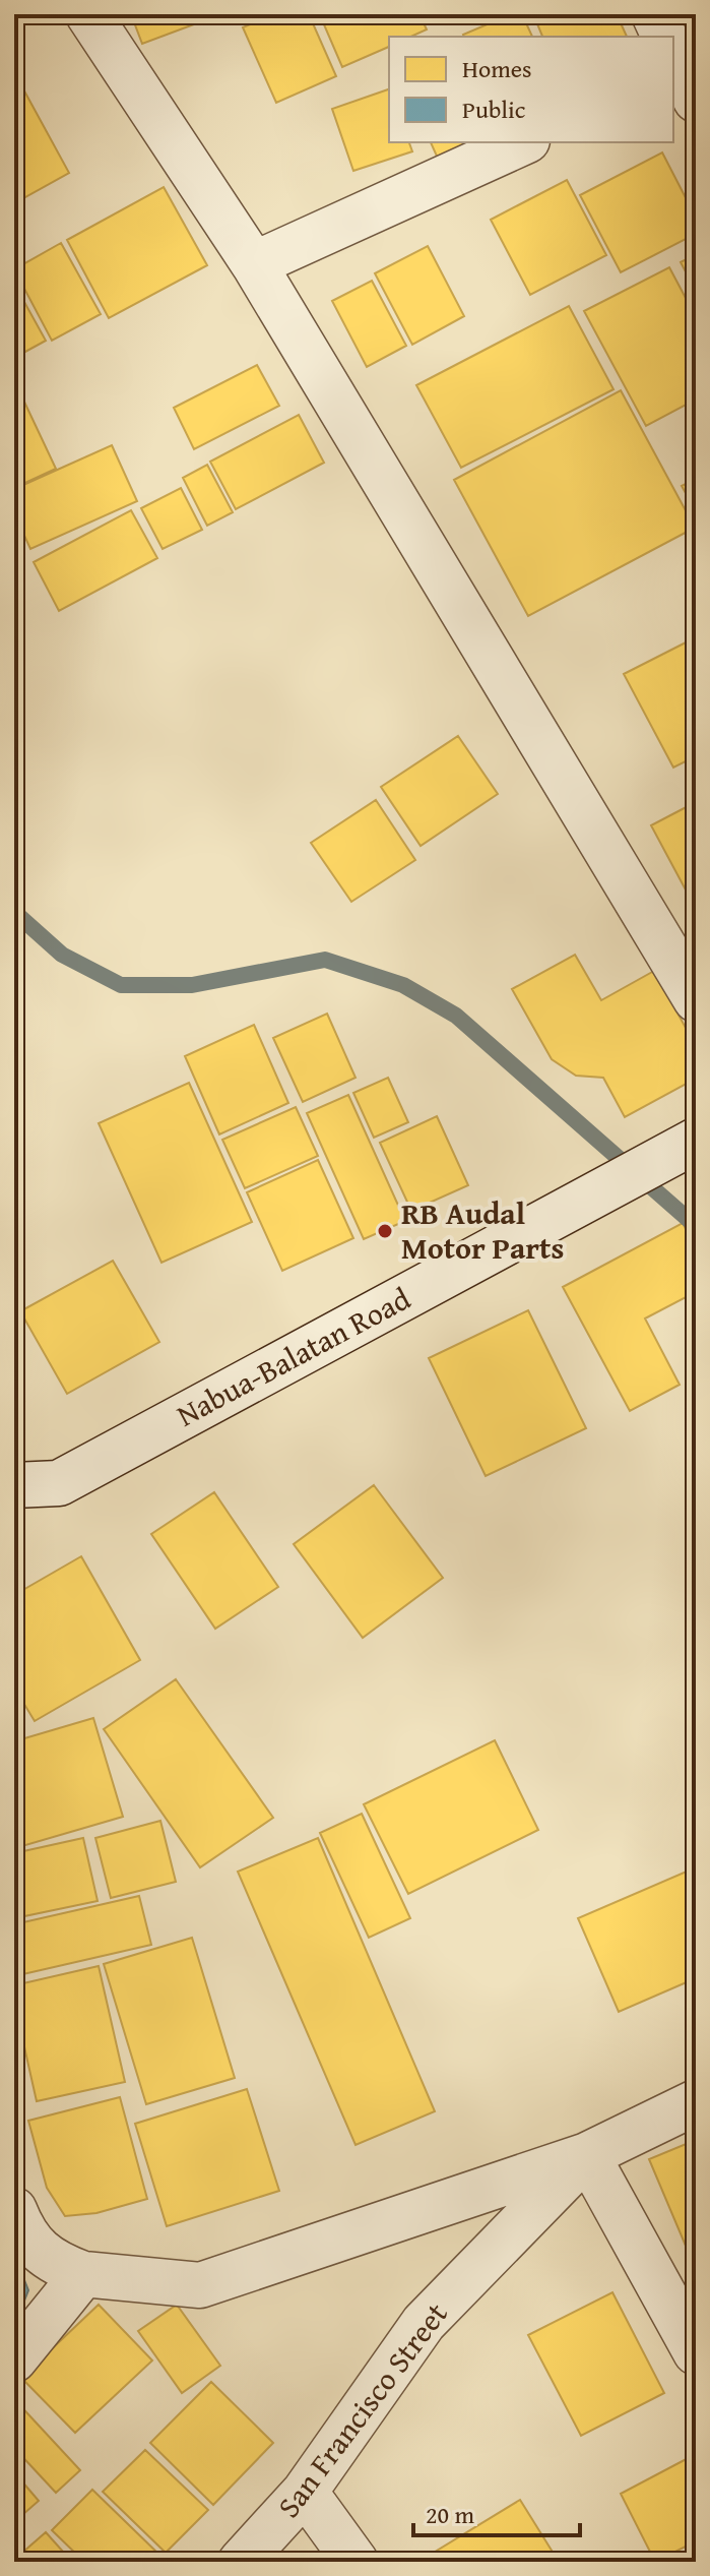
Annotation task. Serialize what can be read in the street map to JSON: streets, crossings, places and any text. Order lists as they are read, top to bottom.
{
  "streets": {
    "street": ["Nabua-Balatan Road", "San Francisco Street"]
  },
  "places": ["RB Audal Motor Parts"],
  "legend": ["Homes", "Public"],
  "scale_bar": "20 m"
}
